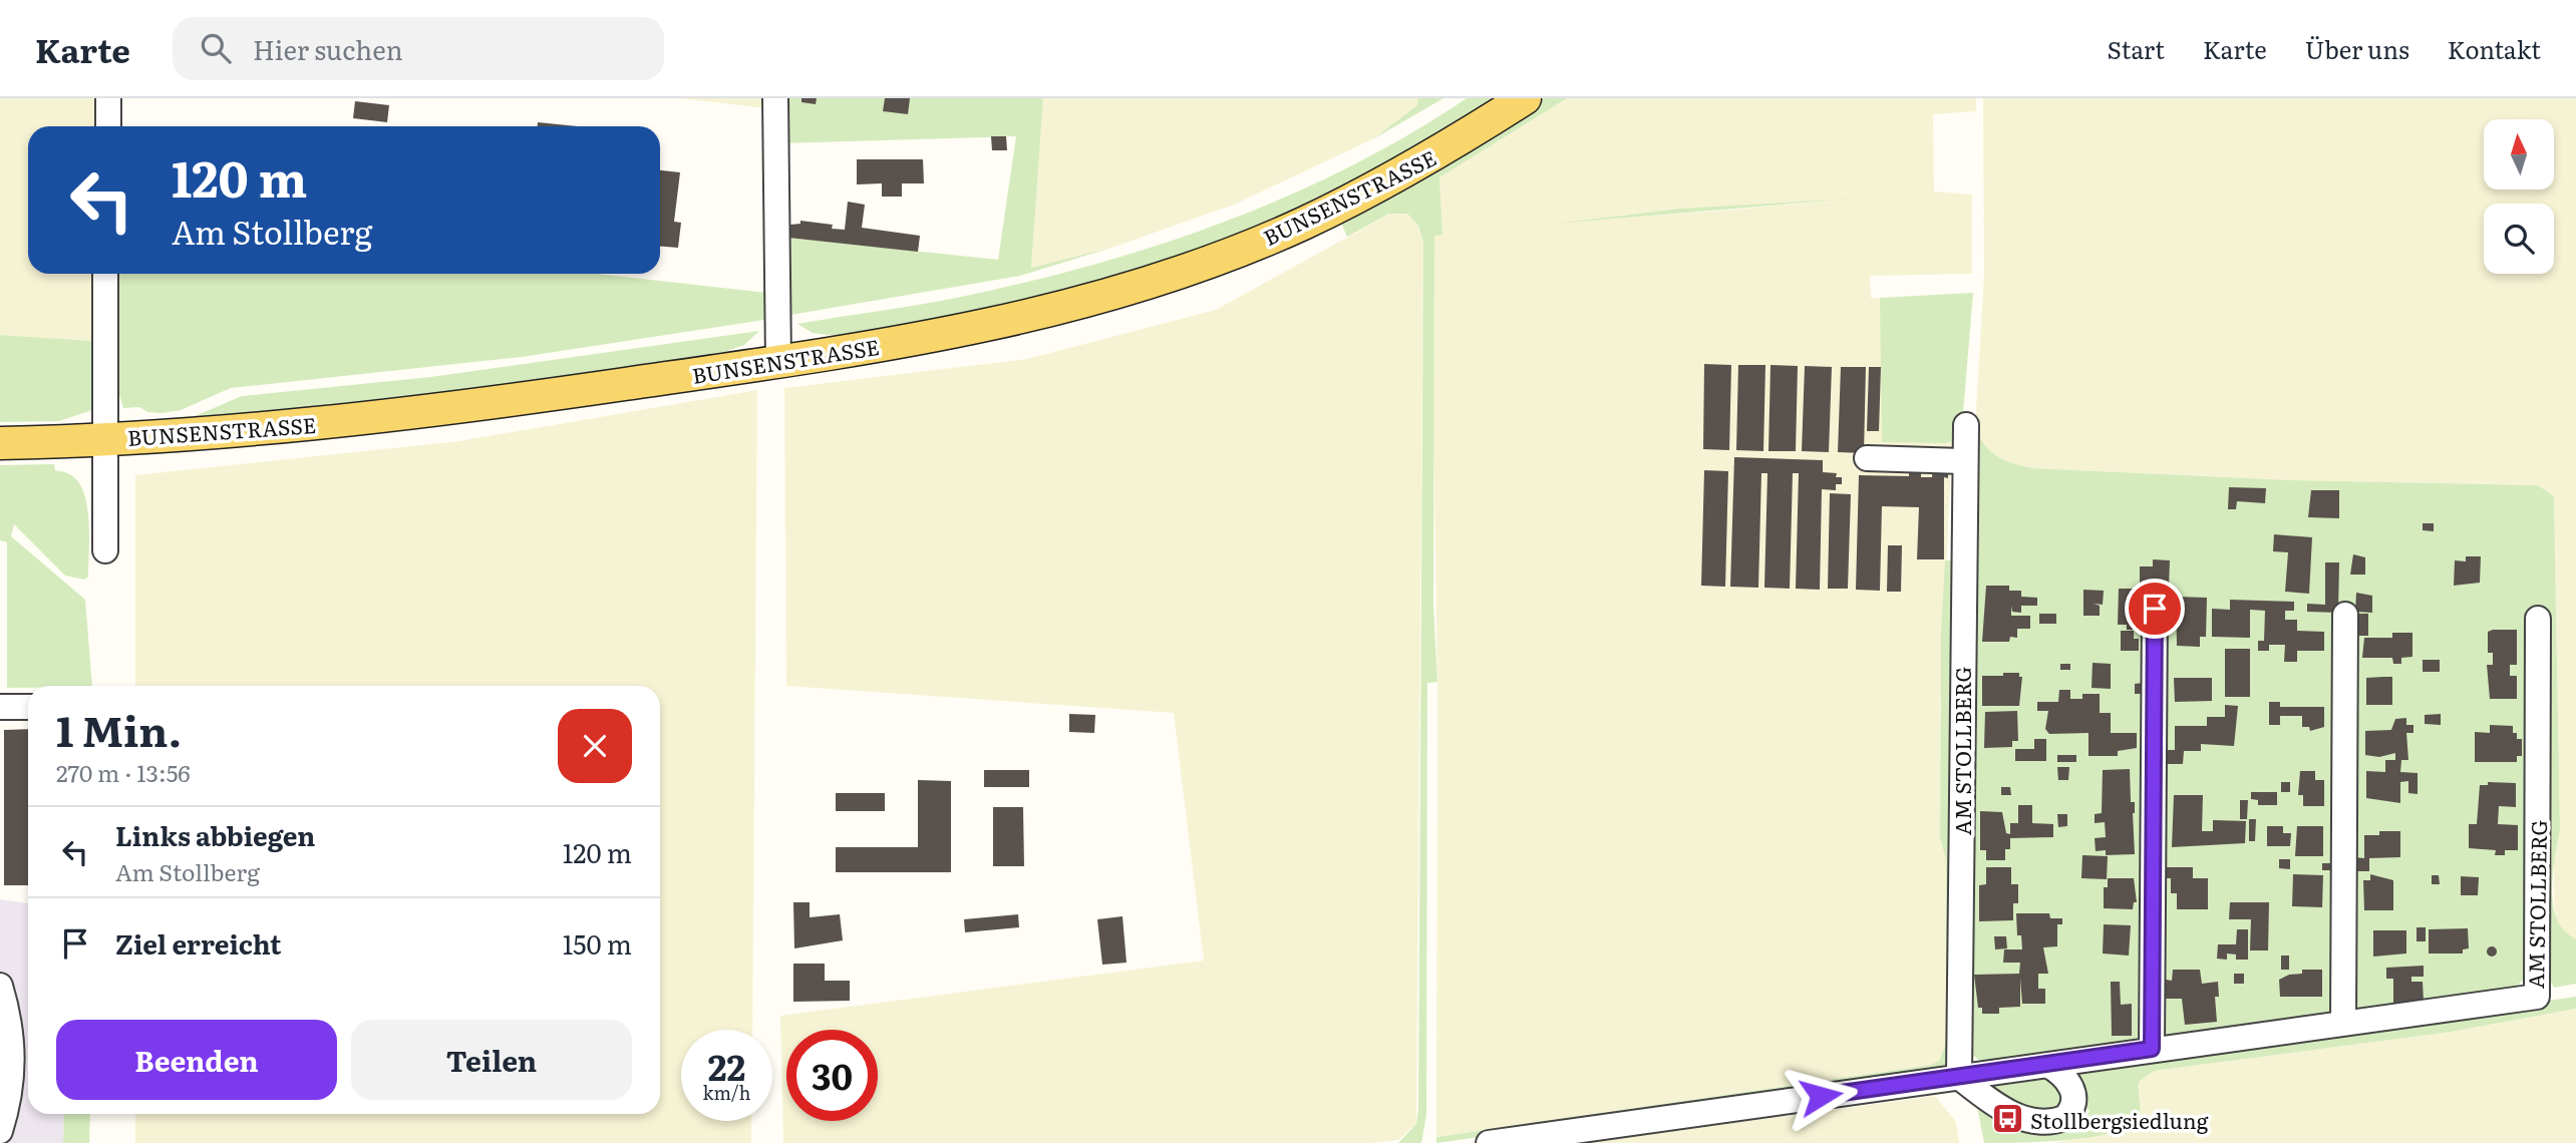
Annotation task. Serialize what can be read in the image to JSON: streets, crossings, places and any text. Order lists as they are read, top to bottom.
{
  "streets": {
    "main road": ["BUNSENSTRASSE"],
    "street": ["AM STOLLBERG"]
  },
  "places": {
    "bus stop": ["Stollbergsiedlung"]
  },
  "north": "top",
  "page": {
    "header": "Karte",
    "search": "Hier suchen",
    "nav": [
      "Start",
      "Karte",
      "Über uns",
      "Kontakt"
    ],
    "turn": ["120 m", "Am Stollberg"],
    "heading": ["1 Min.", "270 m · 13:56"],
    "list": [
      {
        "name": "Links abbiegen",
        "note": "Am Stollberg",
        "value": "120 m"
      },
      {
        "name": "Ziel erreicht",
        "value": "150 m"
      }
    ],
    "buttons": ["Beenden", "Teilen"],
    "speed": "22 km/h",
    "limit": "30"
  }
}
